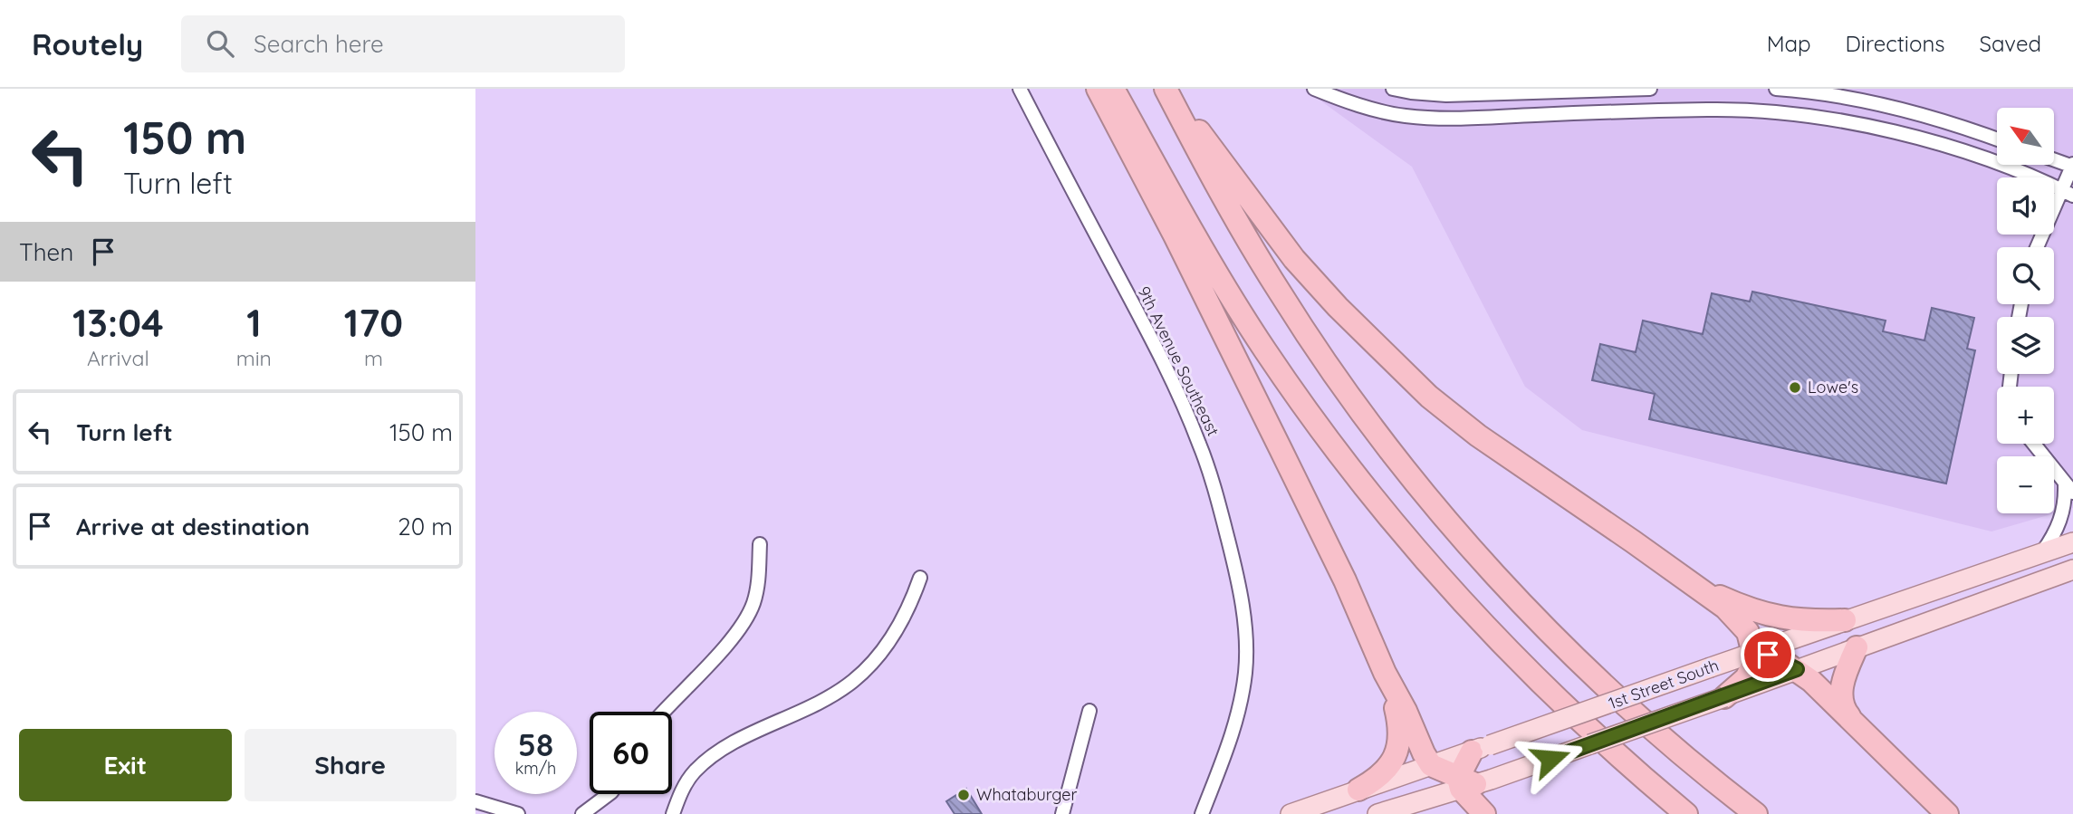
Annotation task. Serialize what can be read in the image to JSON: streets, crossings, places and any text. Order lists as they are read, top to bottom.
{
  "streets": {
    "main road": ["1st Street South"],
    "street": ["9th Avenue Southeast"]
  },
  "places": ["Lowe's", "Whataburger"],
  "north": "top left",
  "page": {
    "header": "Routely",
    "search": "Search here",
    "nav": ["Map", "Directions", "Saved"],
    "turn": ["150 m", "Turn left"],
    "map_buttons": ["+", "−"],
    "then": "Then",
    "eta": [
      "13:04",
      "Arrival",
      "1",
      "min",
      "170",
      "m"
    ],
    "list": [
      {
        "name": "Turn left",
        "value": "150 m"
      },
      {
        "name": "Arrive at destination",
        "value": "20 m"
      }
    ],
    "speed": "58 km/h",
    "limit": "60",
    "buttons": ["Exit", "Share"]
  }
}
